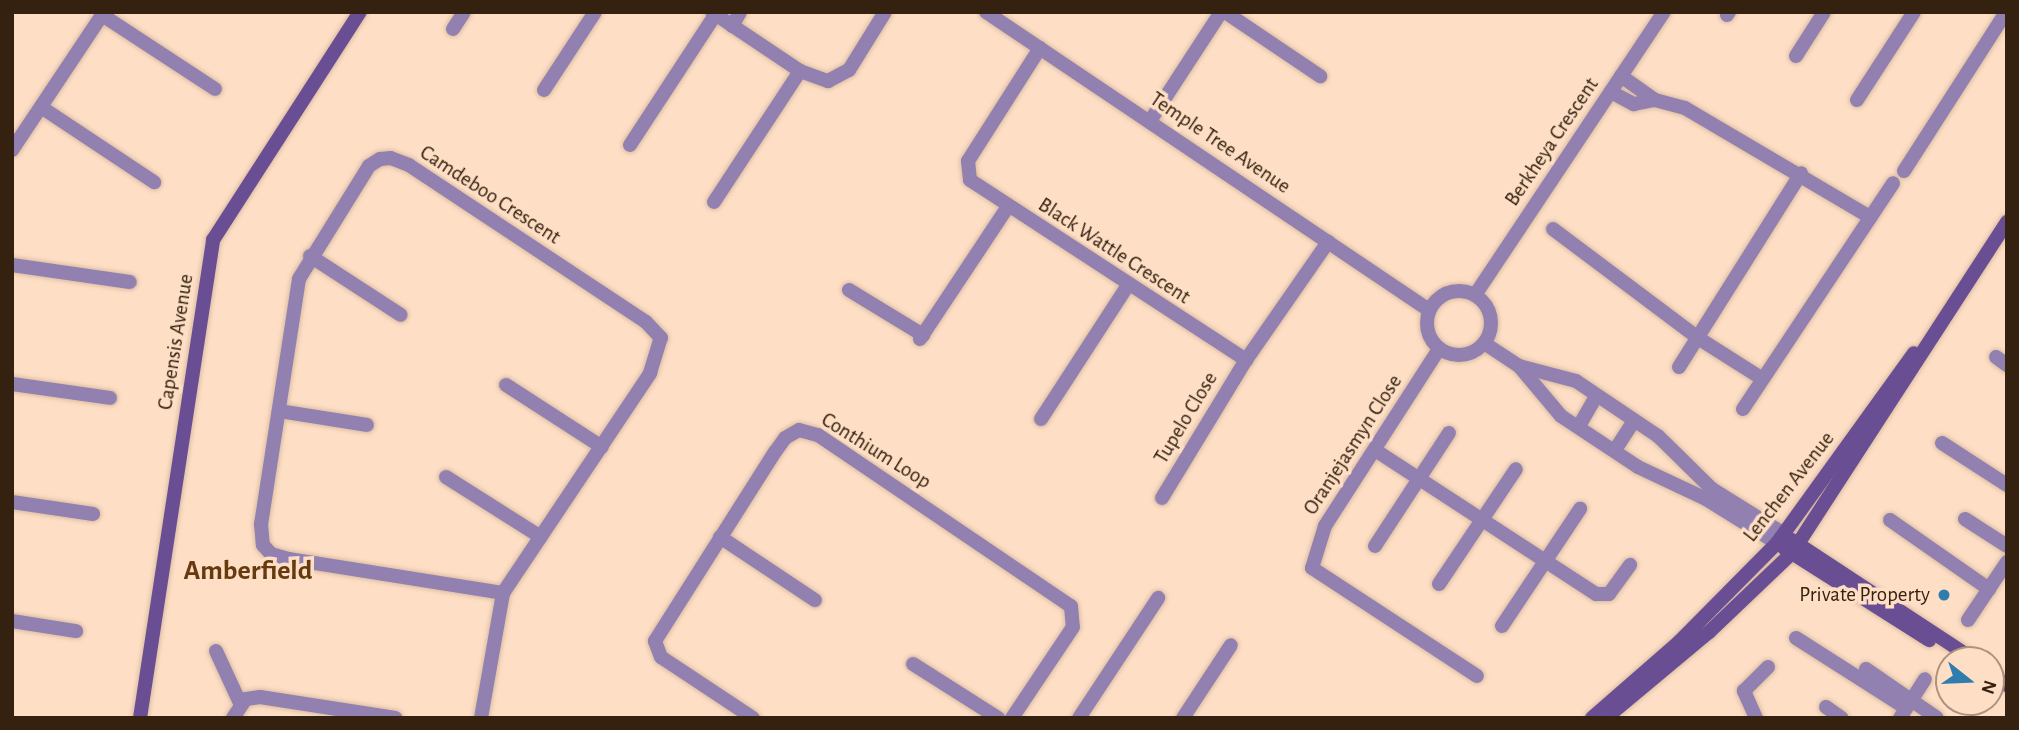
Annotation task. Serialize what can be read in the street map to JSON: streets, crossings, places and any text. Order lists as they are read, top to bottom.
{
  "streets": {
    "street": [
      "Berkheya Crescent",
      "Temple Tree Avenue",
      "Camdeboo Crescent",
      "Black Wattle Crescent",
      "Capensis Avenue",
      "Tupelo Close",
      "Oranjejasmyn Close",
      "Conthium Loop",
      "Lenchen Avenue"
    ]
  },
  "crossings": [
    ["Berkheya Crescent", "Temple Tree Avenue"],
    ["Berkheya Crescent", "Oranjejasmyn Close"],
    ["Temple Tree Avenue", "Black Wattle Crescent"],
    ["Temple Tree Avenue", "Oranjejasmyn Close"],
    ["Black Wattle Crescent", "Tupelo Close"]
  ],
  "districts": ["Amberfield"],
  "places": ["Private Property"],
  "north": "right"
}
